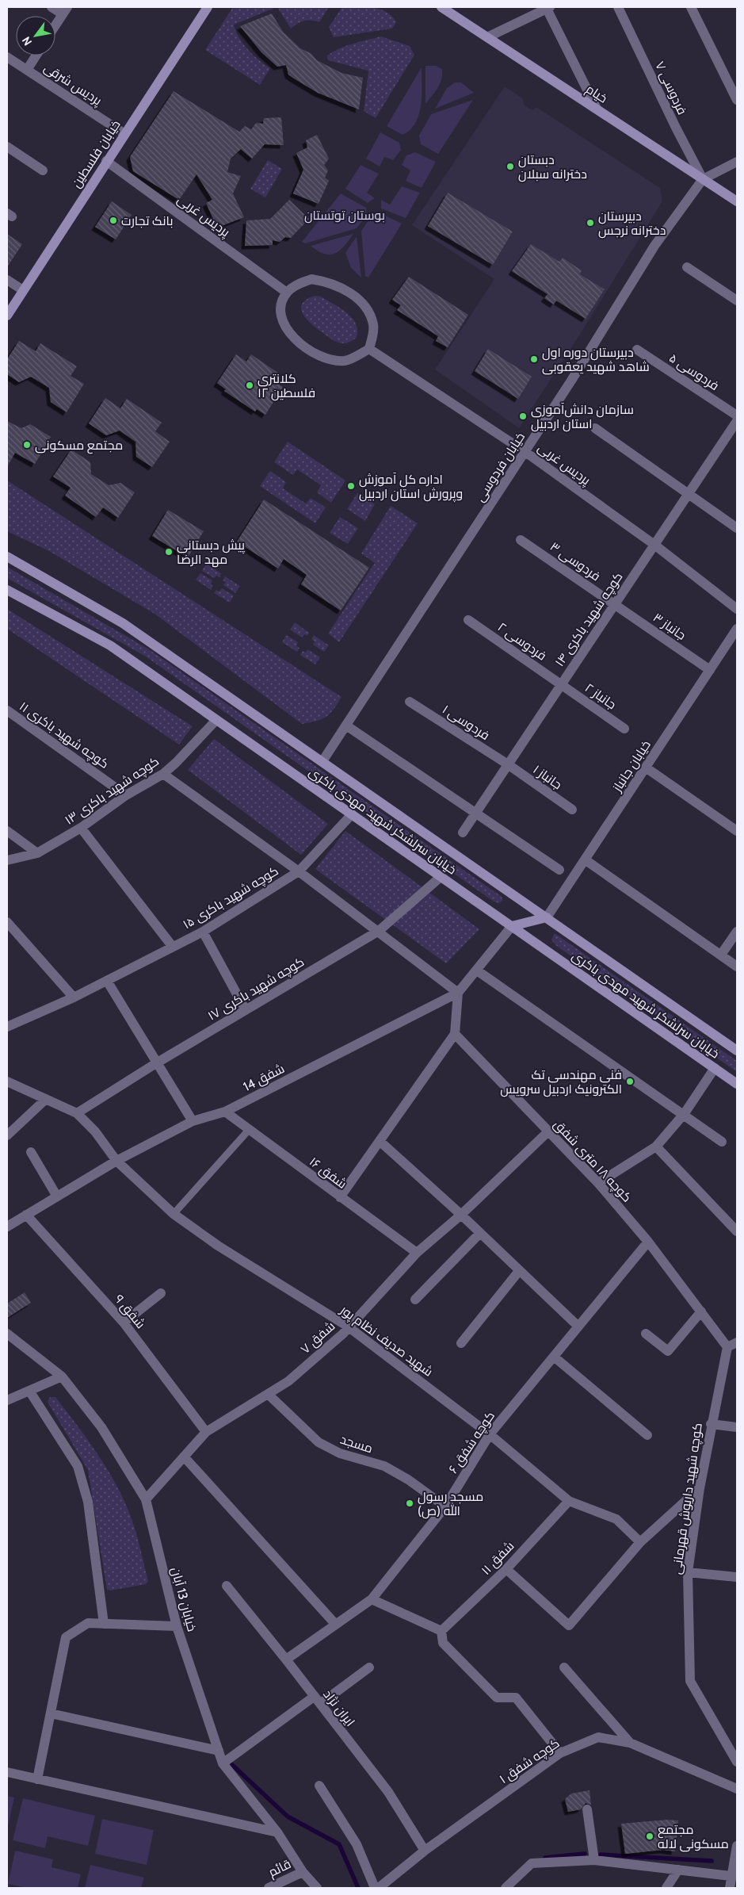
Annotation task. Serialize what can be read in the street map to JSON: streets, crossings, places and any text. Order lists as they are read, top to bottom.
{
  "streets": {
    "main road": ["خیام", "خیابان فلسطین", "خیابان سرلشکر شهید مهدی باکری"],
    "street": [
      "پردیس شرقی",
      "فردوسی ۷",
      "پردیس غربی",
      "فردوسی ۵",
      "خیابان فردوسی",
      "فردوسی ۳",
      "کوچه شهید باکری ۱۴",
      "جانباز ۳",
      "فردوسی ۲",
      "جانباز ۲",
      "فردوسی ۱",
      "کوچه شهید باکری ۱۱",
      "خیابان جانباز",
      "جانباز ۱",
      "کوچه شهید باکری ۱۳",
      "کوچه شهید باکری ۱۵",
      "کوچه شهید باکری ۱۷",
      "شفق 14",
      "کوچه ۱۸ متری شفق",
      "شفق ۱۶",
      "شفق ۹",
      "شفق ۷",
      "شهید صدیف نظام پور",
      "کوچه شفق ۶",
      "مسجد",
      "کوچه شهید داریوش قهرمانی",
      "شفق ۱۱",
      "خیابان 13 آبان",
      "ایران نژاد",
      "کوچه شفق ۱",
      "قائم"
    ]
  },
  "crossings": [
    ["پردیس شرقی", "خیابان فلسطین"],
    ["فردوسی ۷", "خیام"],
    ["فردوسی ۷", "خیابان فردوسی"],
    ["خیام", "خیابان فردوسی"],
    ["خیابان فلسطین", "پردیس غربی"],
    ["پردیس غربی", "خیابان فردوسی"],
    ["پردیس غربی", "کوچه شهید باکری ۱۴"],
    ["خیابان فردوسی", "خیابان سرلشکر شهید مهدی باکری"],
    ["فردوسی ۳", "کوچه شهید باکری ۱۴"],
    ["فردوسی ۳", "جانباز ۳"],
    ["کوچه شهید باکری ۱۴", "جانباز ۳"],
    ["کوچه شهید باکری ۱۴", "فردوسی ۲"],
    ["کوچه شهید باکری ۱۴", "جانباز ۲"],
    ["کوچه شهید باکری ۱۴", "فردوسی ۱"],
    ["کوچه شهید باکری ۱۴", "جانباز ۱"],
    ["جانباز ۳", "خیابان جانباز"],
    ["فردوسی ۲", "جانباز ۲"],
    ["فردوسی ۱", "جانباز ۱"],
    ["کوچه شهید باکری ۱۱", "کوچه شهید باکری ۱۳"],
    ["خیابان جانباز", "خیابان سرلشکر شهید مهدی باکری"],
    ["کوچه شهید باکری ۱۳", "خیابان سرلشکر شهید مهدی باکری"],
    ["خیابان سرلشکر شهید مهدی باکری", "کوچه شهید باکری ۱۵"],
    ["خیابان سرلشکر شهید مهدی باکری", "کوچه شهید باکری ۱۷"],
    ["خیابان سرلشکر شهید مهدی باکری", "شفق 14"],
    ["کوچه شهید باکری ۱۷", "شهید صدیف نظام پور"],
    ["شفق 14", "شفق ۱۶"],
    ["شفق 14", "شفق ۹"],
    ["شفق 14", "شهید صدیف نظام پور"],
    ["کوچه ۱۸ متری شفق", "شفق ۷"],
    ["کوچه ۱۸ متری شفق", "کوچه شفق ۶"],
    ["کوچه ۱۸ متری شفق", "کوچه شهید داریوش قهرمانی"],
    ["شفق ۱۶", "شفق ۷"],
    ["شفق ۹", "شفق ۷"],
    ["شفق ۷", "شهید صدیف نظام پور"],
    ["شفق ۷", "مسجد"],
    ["شفق ۷", "خیابان 13 آبان"],
    ["شهید صدیف نظام پور", "کوچه شفق ۶"],
    ["شهید صدیف نظام پور", "شفق ۱۱"],
    ["کوچه شفق ۶", "مسجد"],
    ["کوچه شفق ۶", "ایران نژاد"],
    ["خیابان 13 آبان", "قائم"],
    ["ایران نژاد", "کوچه شفق ۱"]
  ],
  "parks": ["بوستان توتستان"],
  "places": [
    "دبستان دخترانه سبلان",
    "بانک تجارت",
    "دبیرستان دخترانه نرجس",
    "دبیرستان دوره اول شاهد شهید یعقوبی",
    "کلانتری ۱۲ فلسطین",
    "سازمان دانش‌آموزی استان اردبیل",
    "مجتمع مسکونی",
    "اداره کل آموزش وپرورش استان اردبیل",
    "پیش دبستانی مهد الرضا",
    "فنی مهندسی تک الکترونیک اردبیل سرویس",
    "مسجد رسول الله (ص)",
    "مجتمع مسکونی لاله"
  ],
  "north": "bottom left"
}
